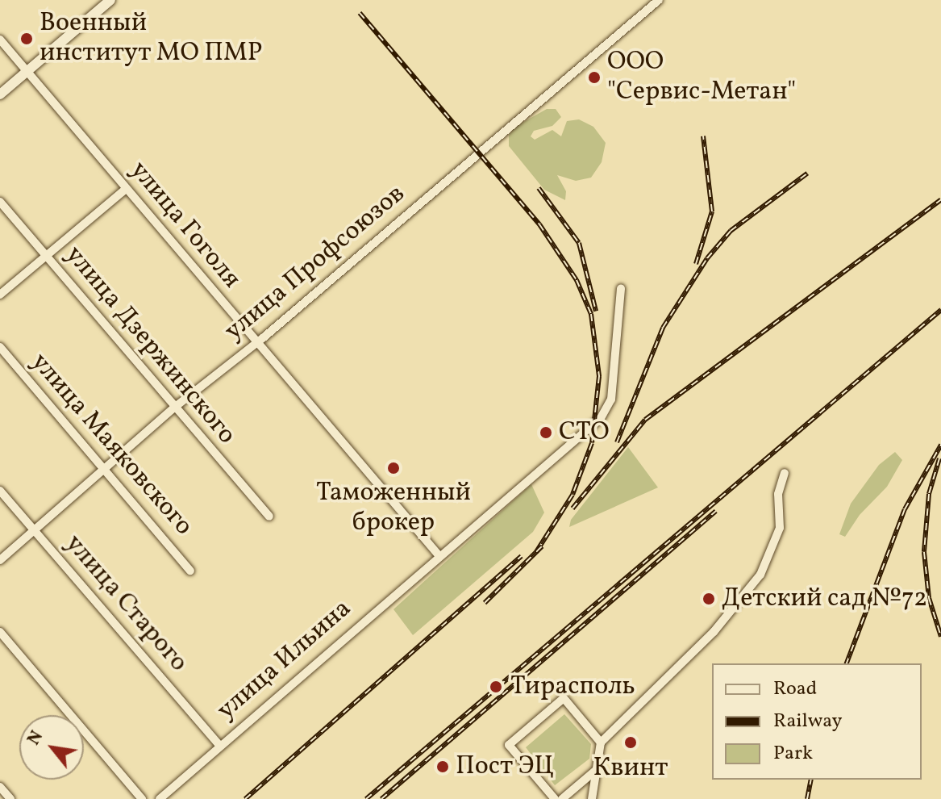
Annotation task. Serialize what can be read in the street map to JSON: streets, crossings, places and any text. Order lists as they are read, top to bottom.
{
  "streets": {
    "street": [
      "улица Гоголя",
      "улица Профсоюзов",
      "улица Дзержинского",
      "улица Маяковского",
      "улица Старого",
      "улица Ильина"
    ]
  },
  "crossings": [
    ["улица Гоголя", "улица Профсоюзов"],
    ["улица Гоголя", "улица Ильина"],
    ["улица Профсоюзов", "улица Дзержинского"],
    ["улица Профсоюзов", "улица Маяковского"],
    ["улица Профсоюзов", "улица Старого"],
    ["улица Старого", "улица Ильина"]
  ],
  "places": [
    "Военный институт МО ПМР",
    "ООО \"Сервис-Метан\"",
    "СТО",
    "Таможенный брокер",
    "Детский сад №72",
    "Тирасполь",
    "Квинт",
    "Пост ЭЦ"
  ],
  "legend": ["Road", "Railway", "Park"],
  "north": "top left"
}
